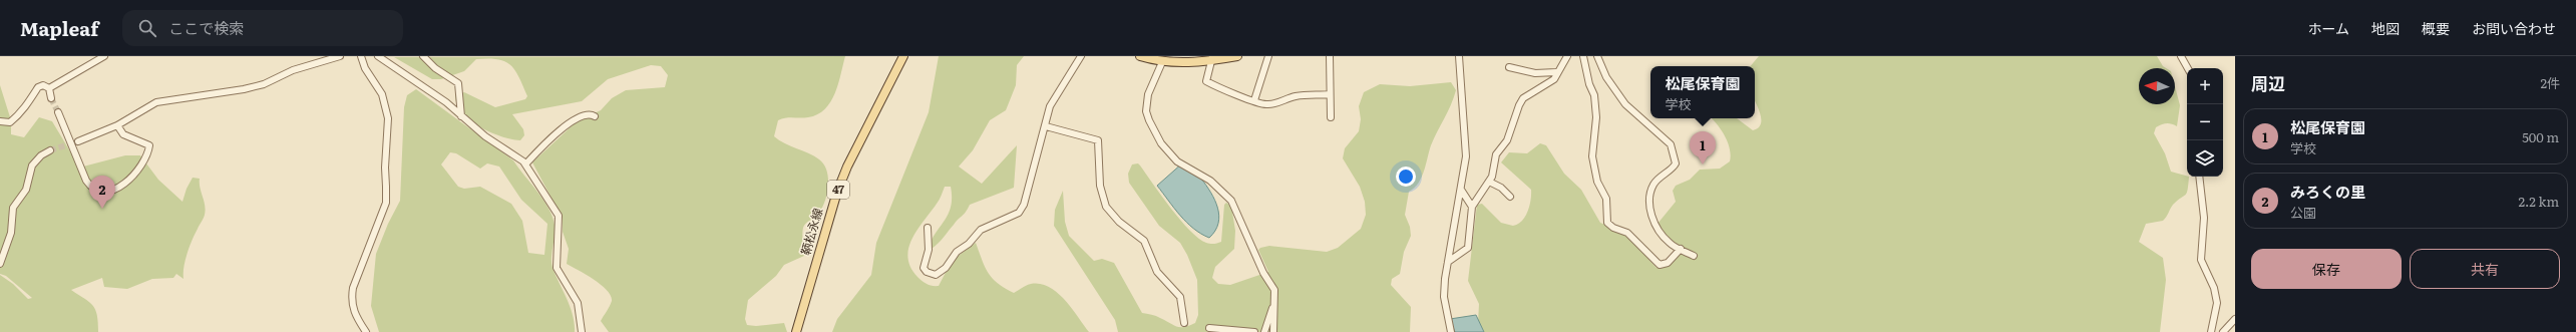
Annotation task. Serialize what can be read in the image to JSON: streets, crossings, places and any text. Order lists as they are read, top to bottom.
{
  "streets": {
    "main road": ["47", "鞆松永線"]
  },
  "north": "left",
  "page": {
    "header": "Mapleaf",
    "search": "ここで検索",
    "nav": [
      "ホーム",
      "地図",
      "概要",
      "お問い合わせ"
    ],
    "heading": ["周辺", "2件"],
    "popup": ["松尾保育園", "学校"],
    "map_buttons": ["+", "−"],
    "list": [
      {
        "mark": "1",
        "name": "松尾保育園",
        "note": "学校",
        "value": "500 m"
      },
      {
        "mark": "2",
        "name": "みろくの里",
        "note": "公園",
        "value": "2.2 km"
      }
    ],
    "pins": ["1", "2"],
    "buttons": ["保存", "共有"]
  }
}
